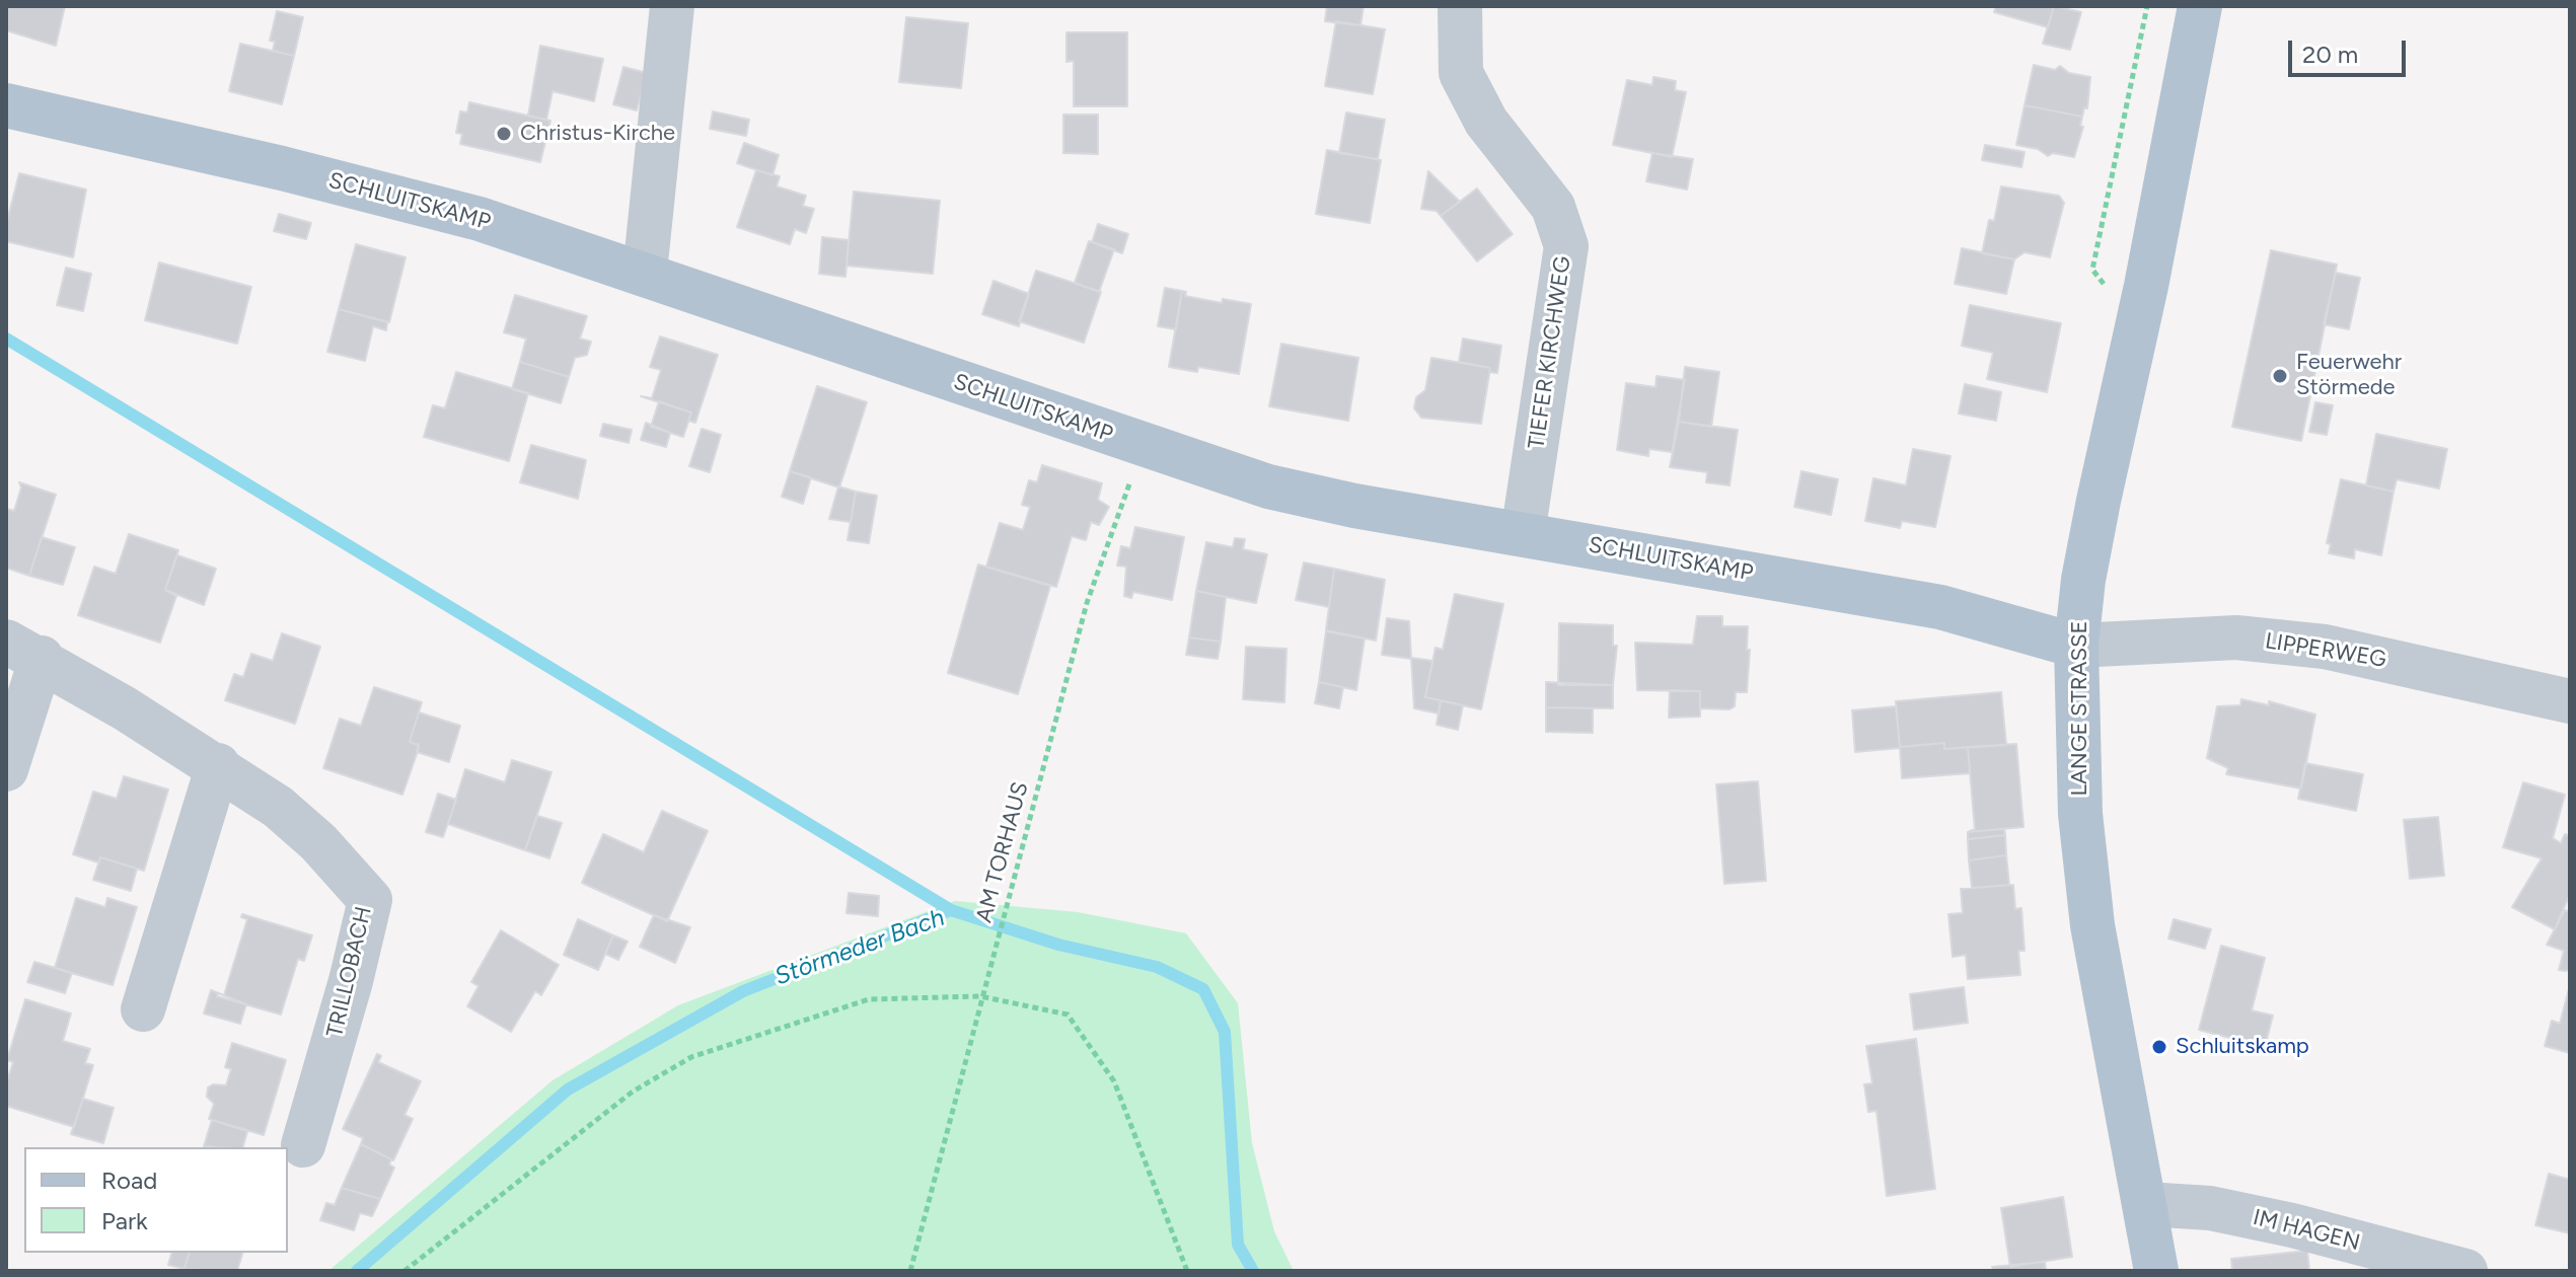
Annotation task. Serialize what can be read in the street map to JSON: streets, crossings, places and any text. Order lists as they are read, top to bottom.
{
  "streets": {
    "main road": ["SCHLUITSKAMP", "LANGE STRASSE"],
    "street": [
      "TIEFER KIRCHWEG",
      "LIPPERWEG",
      "TRILLOBACH",
      "IM HAGEN"
    ],
    "path": ["AM TORHAUS"]
  },
  "crossings": [
    ["SCHLUITSKAMP", "TIEFER KIRCHWEG"],
    ["SCHLUITSKAMP", "LIPPERWEG"],
    ["SCHLUITSKAMP", "LANGE STRASSE"],
    ["SCHLUITSKAMP", "AM TORHAUS"],
    ["LIPPERWEG", "LANGE STRASSE"],
    ["LANGE STRASSE", "IM HAGEN"]
  ],
  "water": ["Störmeder Bach"],
  "places": ["Christus-Kirche", "Feuerwehr Störmede", "Schluitskamp"],
  "legend": ["Road", "Park"],
  "scale_bar": "20 m"
}
